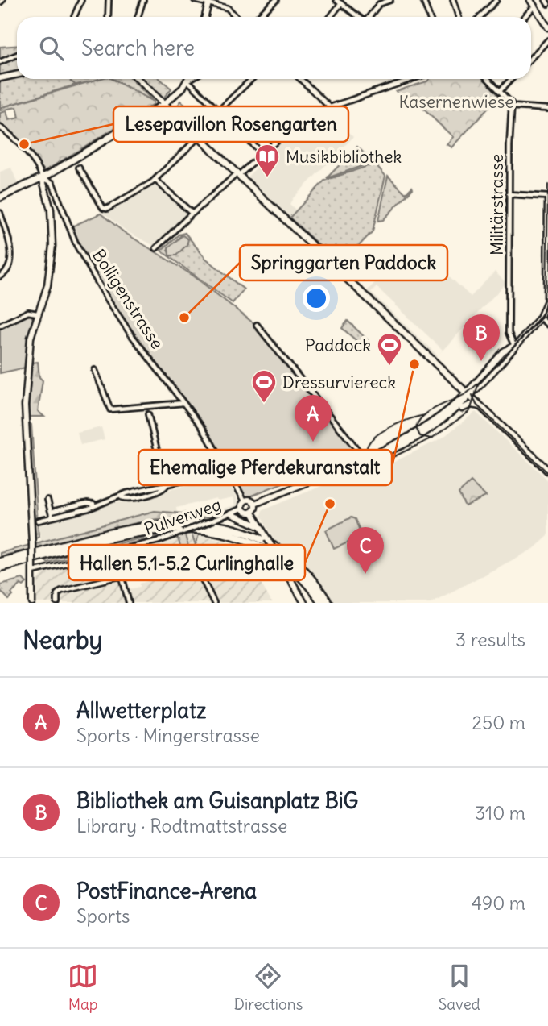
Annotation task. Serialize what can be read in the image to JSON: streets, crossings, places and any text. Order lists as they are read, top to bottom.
{
  "streets": {
    "street": ["Militärstrasse", "Bolligenstrasse", "Pulverweg"]
  },
  "crossings": [
    ["Bolligenstrasse", "Pulverweg"]
  ],
  "parks": ["Kasernenwiese"],
  "places": {
    "other": [
      "Lesepavillon Rosengarten",
      "Springgarten Paddock",
      "Ehemalige Pferdekuranstalt",
      "Hallen 5.1-5.2 Curlinghalle"
    ],
    "library": ["Musikbibliothek"],
    "sports": ["Paddock", "Dressurviereck"]
  },
  "page": {
    "search": "Search here",
    "pins": ["B", "A", "C"],
    "heading": ["Nearby", "3 results"],
    "list": [
      {
        "mark": "A",
        "name": "Allwetterplatz",
        "note": "Sports · Mingerstrasse",
        "value": "250 m"
      },
      {
        "mark": "B",
        "name": "Bibliothek am Guisanplatz BiG",
        "note": "Library · Rodtmattstrasse",
        "value": "310 m"
      },
      {
        "mark": "C",
        "name": "PostFinance-Arena",
        "note": "Sports",
        "value": "490 m"
      }
    ],
    "nav": ["Map", "Directions", "Saved"]
  }
}
